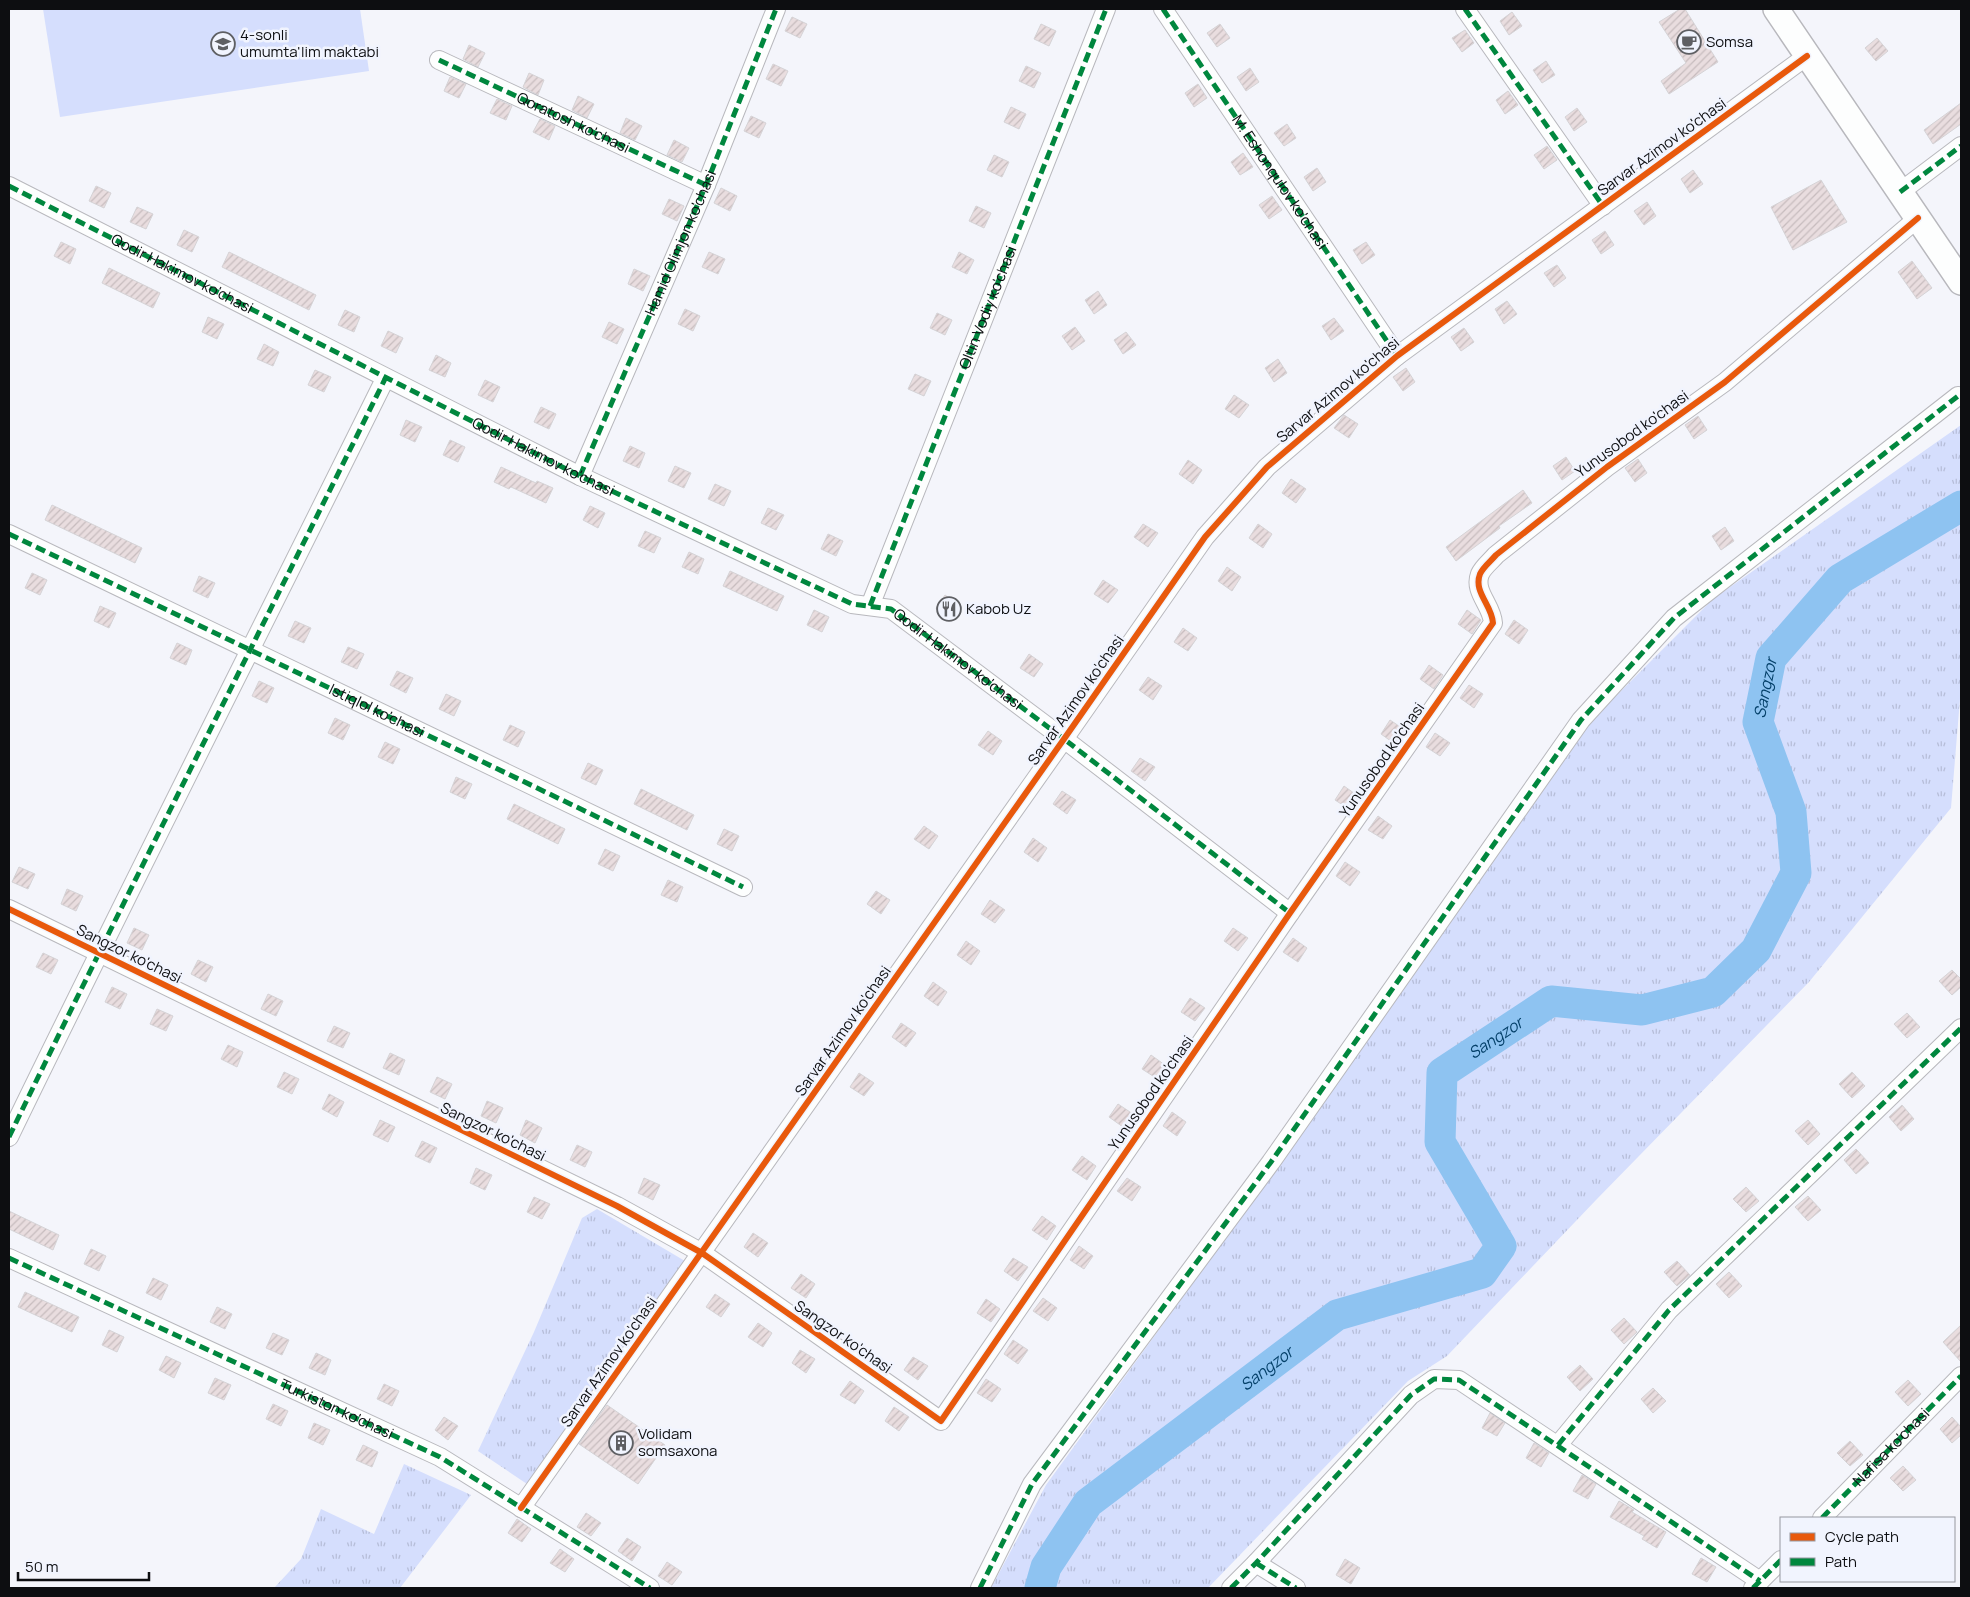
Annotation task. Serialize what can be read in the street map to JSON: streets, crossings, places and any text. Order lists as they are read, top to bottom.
{
  "streets": {
    "street": [
      "Qoratosh ko'chasi",
      "Sarvar Azimov ko'chasi",
      "M. Eshonqulov ko'chasi",
      "Hamid Olimjon ko'chasi",
      "Qodir Hakimov ko'chasi",
      "Oltin Vodiy ko'chasi",
      "Yunusobod ko'chasi",
      "Istiqlol ko'chasi",
      "Sangzor ko'chasi",
      "Turkiston ko'chasi",
      "Nafisa ko'chasi"
    ]
  },
  "crossings": [
    ["Qoratosh ko'chasi", "Hamid Olimjon ko'chasi"],
    ["Sarvar Azimov ko'chasi", "M. Eshonqulov ko'chasi"],
    ["Sarvar Azimov ko'chasi", "Qodir Hakimov ko'chasi"],
    ["Sarvar Azimov ko'chasi", "Sangzor ko'chasi"],
    ["Sarvar Azimov ko'chasi", "Turkiston ko'chasi"],
    ["Hamid Olimjon ko'chasi", "Qodir Hakimov ko'chasi"],
    ["Qodir Hakimov ko'chasi", "Oltin Vodiy ko'chasi"],
    ["Qodir Hakimov ko'chasi", "Yunusobod ko'chasi"],
    ["Yunusobod ko'chasi", "Sangzor ko'chasi"]
  ],
  "water": ["Sangzor"],
  "places": {
    "cafe": ["Somsa"],
    "school or university": ["4-sonli umumta'lim maktabi"],
    "restaurant": ["Kabob Uz"],
    "building": ["Volidam somsaxona"]
  },
  "legend": ["Cycle path", "Path"],
  "scale_bar": "50 m"
}
